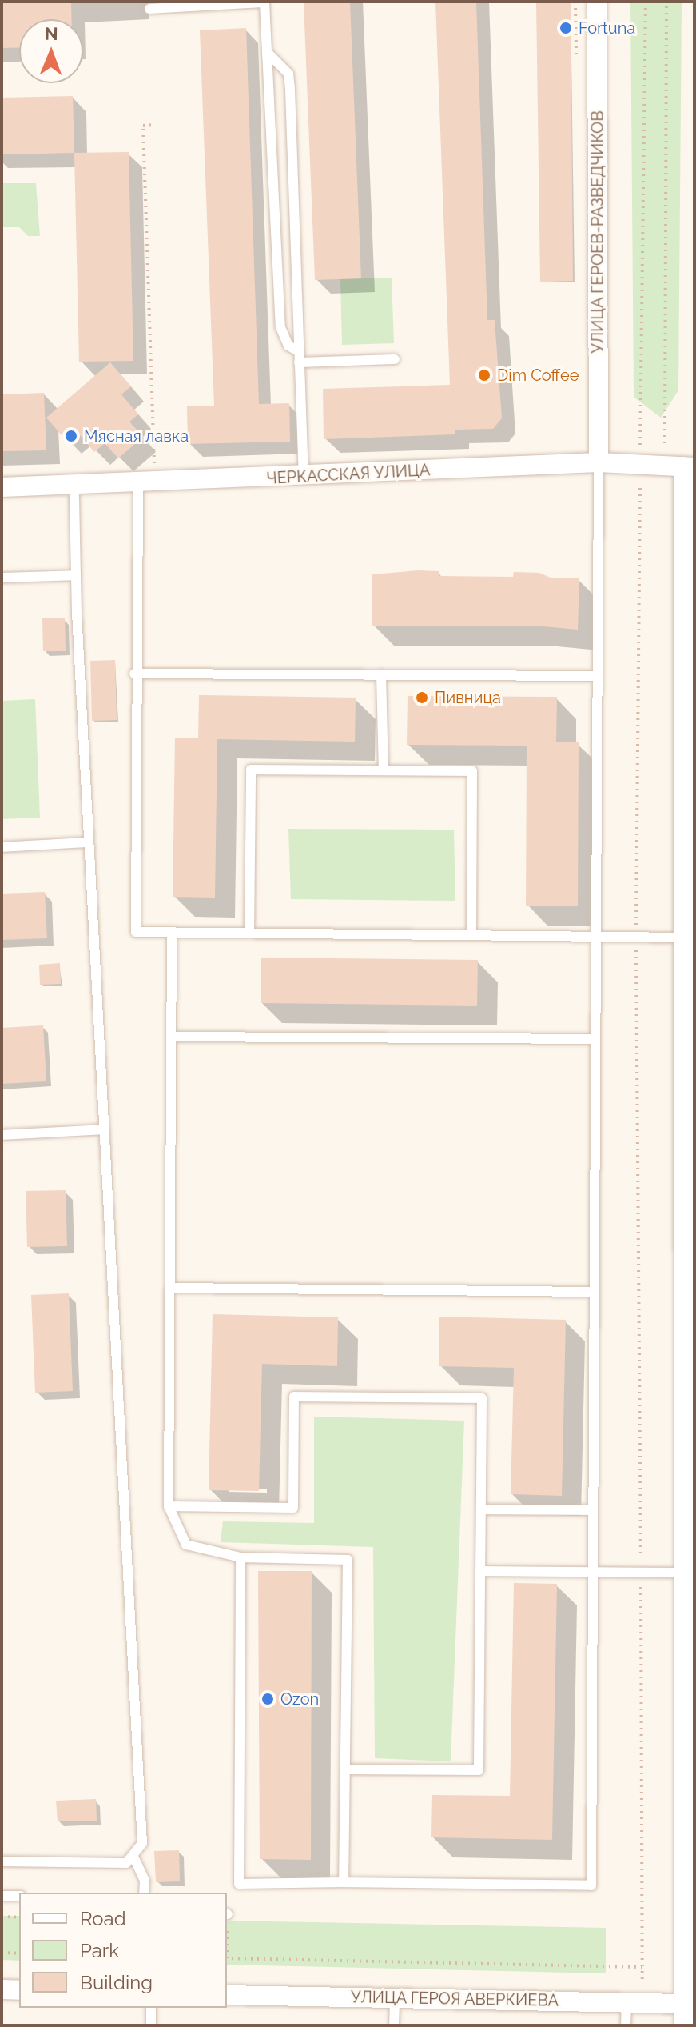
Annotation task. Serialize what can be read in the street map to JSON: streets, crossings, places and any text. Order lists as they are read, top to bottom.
{
  "streets": {
    "street": ["УЛИЦА ГЕРОЕВ-РАЗВЕДЧИКОВ", "ЧЕРКАССКАЯ УЛИЦА", "УЛИЦА ГЕРОЯ АВЕРКИЕВА"]
  },
  "crossings": [
    ["УЛИЦА ГЕРОЕВ-РАЗВЕДЧИКОВ", "ЧЕРКАССКАЯ УЛИЦА"]
  ],
  "places": [
    "Fortuna",
    "Dim Coffee",
    "Мясная лавка",
    "Пивница",
    "Ozon"
  ],
  "legend": ["Road", "Park", "Building"],
  "north": "top"
}
